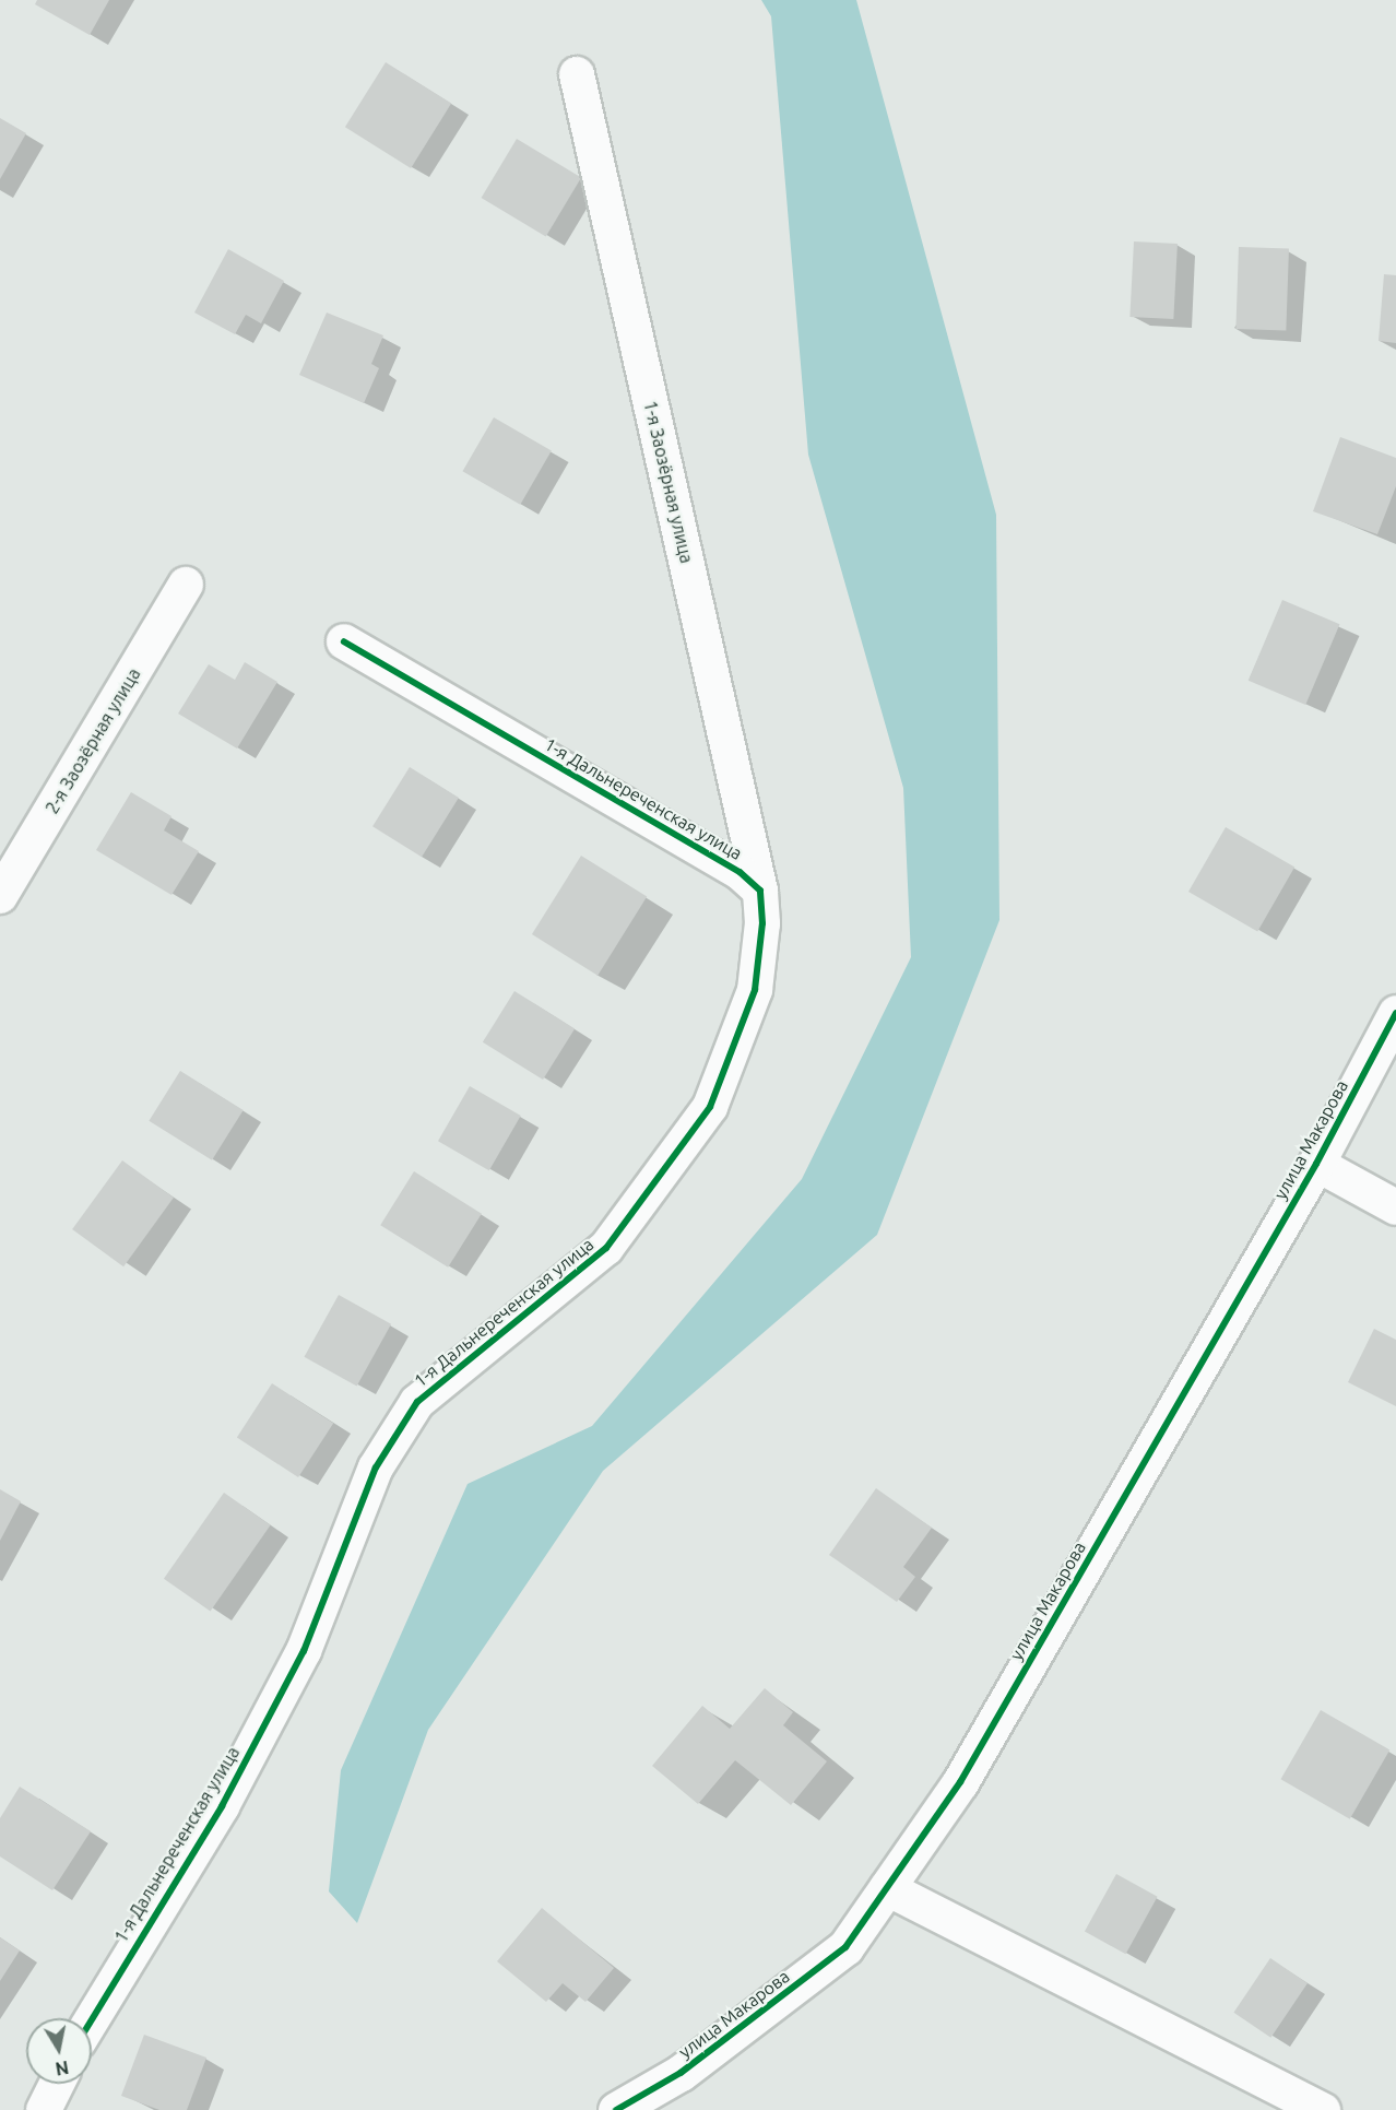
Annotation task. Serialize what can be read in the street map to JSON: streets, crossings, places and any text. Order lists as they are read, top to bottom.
{
  "streets": {
    "street": [
      "1-я Заозёрная улица",
      "2-я Заозёрная улица",
      "1-я Дальнереченская улица",
      "улица Макарова"
    ]
  },
  "crossings": [
    ["1-я Заозёрная улица", "1-я Дальнереченская улица"]
  ],
  "north": "bottom"
}
